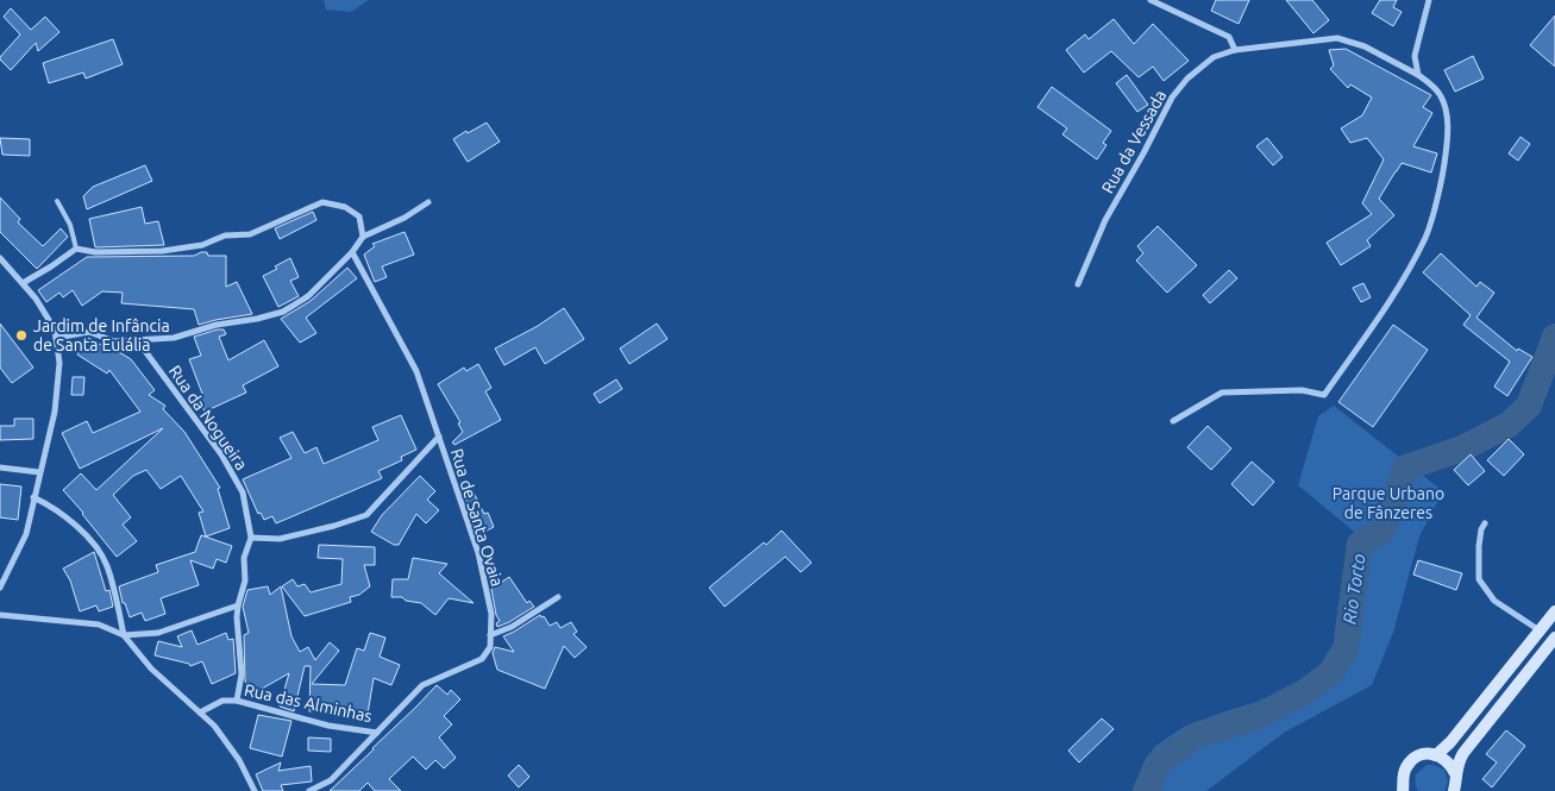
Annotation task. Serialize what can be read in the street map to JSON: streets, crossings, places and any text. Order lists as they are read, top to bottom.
{
  "streets": {
    "street": [
      "Rua da Vessada",
      "Rua da Nogueira",
      "Rua de Santa Ovaia",
      "Rua das Alminhas"
    ]
  },
  "crossings": [
    ["Rua da Nogueira", "Rua das Alminhas"],
    ["Rua de Santa Ovaia", "Rua das Alminhas"]
  ],
  "water": ["Rio Torto"],
  "parks": ["Parque Urbano de Fânzeres"],
  "places": ["Jardim de Infância de Santa Eulália"]
}
